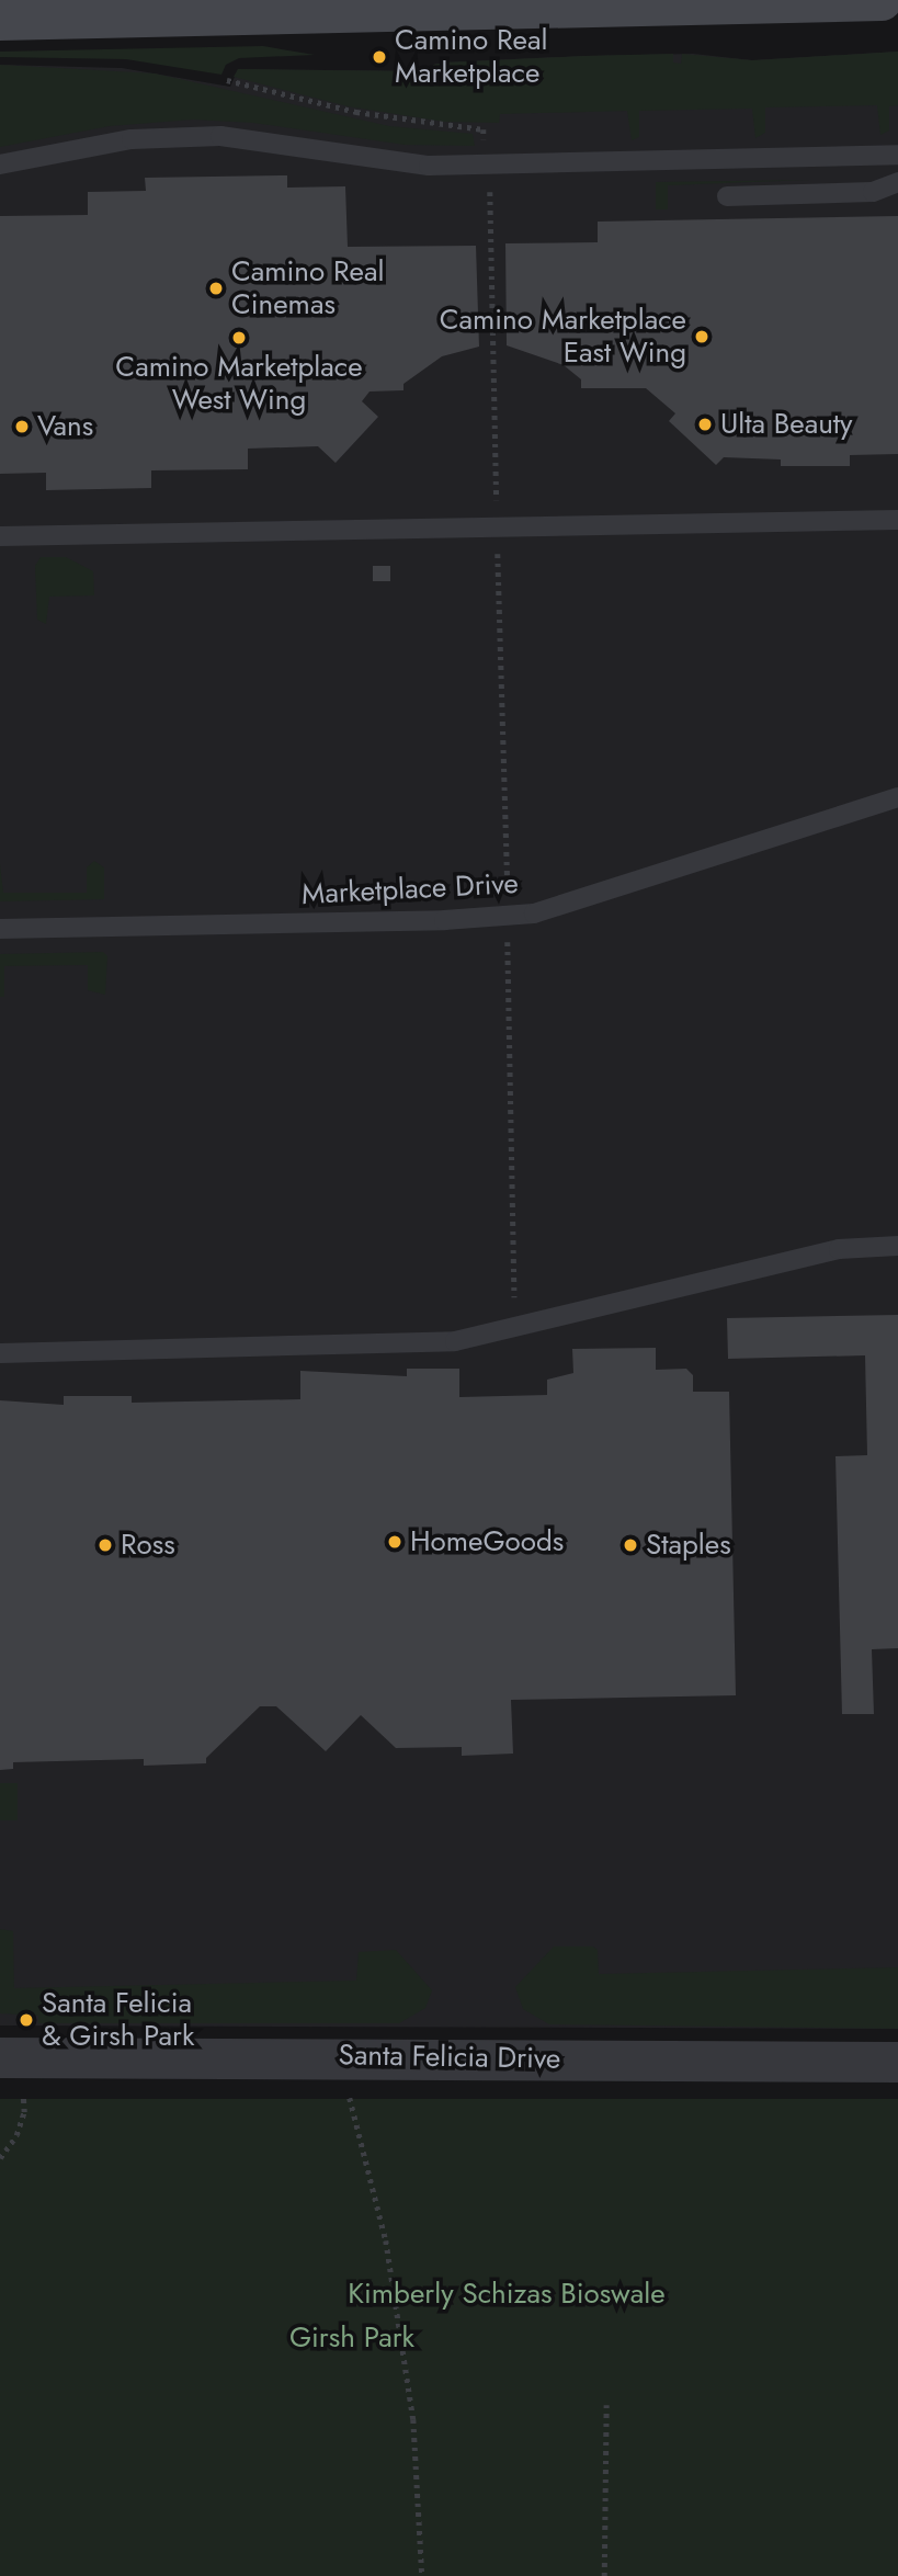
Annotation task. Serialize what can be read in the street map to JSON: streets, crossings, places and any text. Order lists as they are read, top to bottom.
{
  "streets": {
    "street": ["Santa Felicia Drive"],
    "lane": ["Marketplace Drive"]
  },
  "parks": ["Kimberly Schizas Bioswale", "Girsh Park"],
  "places": [
    "Camino Real Marketplace",
    "Camino Real Cinemas",
    "Camino Marketplace East Wing",
    "Camino Marketplace West Wing",
    "Ulta Beauty",
    "Vans",
    "HomeGoods",
    "Ross",
    "Staples",
    "Santa Felicia & Girsh Park"
  ]
}
